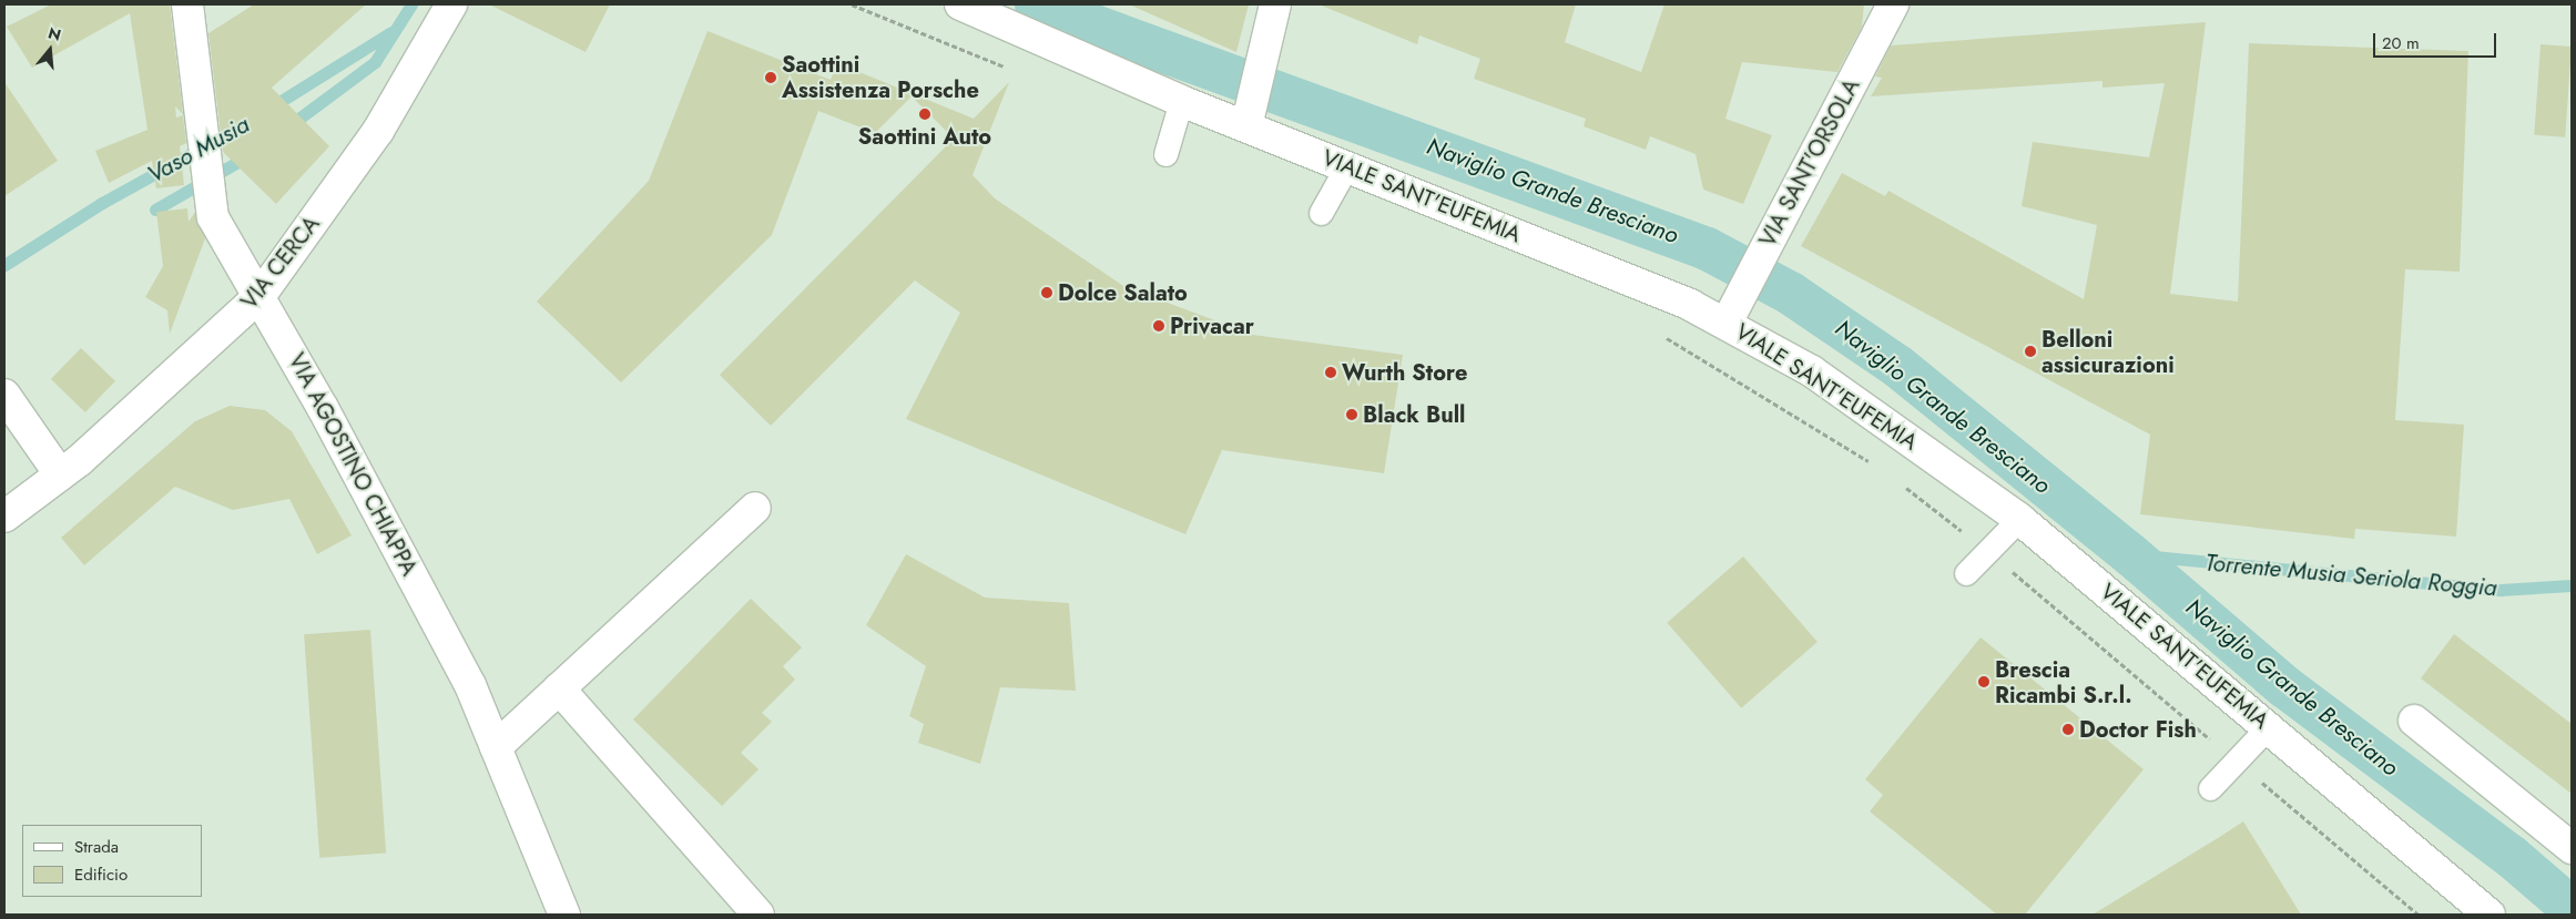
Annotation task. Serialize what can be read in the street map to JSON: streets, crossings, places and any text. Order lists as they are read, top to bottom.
{
  "streets": {
    "street": [
      "VIA SANT'ORSOLA",
      "VIALE SANT'EUFEMIA",
      "VIA CERCA",
      "VIA AGOSTINO CHIAPPA"
    ]
  },
  "crossings": [
    ["VIA SANT'ORSOLA", "VIALE SANT'EUFEMIA"],
    ["VIA CERCA", "VIA AGOSTINO CHIAPPA"]
  ],
  "water": ["Vaso Musia", "Naviglio Grande Bresciano", "Torrente Musia Seriola Roggia"],
  "places": [
    "Saottini Assistenza Porsche",
    "Saottini Auto",
    "Dolce Salato",
    "Privacar",
    "Belloni assicurazioni",
    "Wurth Store",
    "Black Bull",
    "Brescia Ricambi S.r.l.",
    "Doctor Fish"
  ],
  "legend": ["Strada", "Edificio"],
  "scale_bar": "20 m",
  "north": "top"
}
